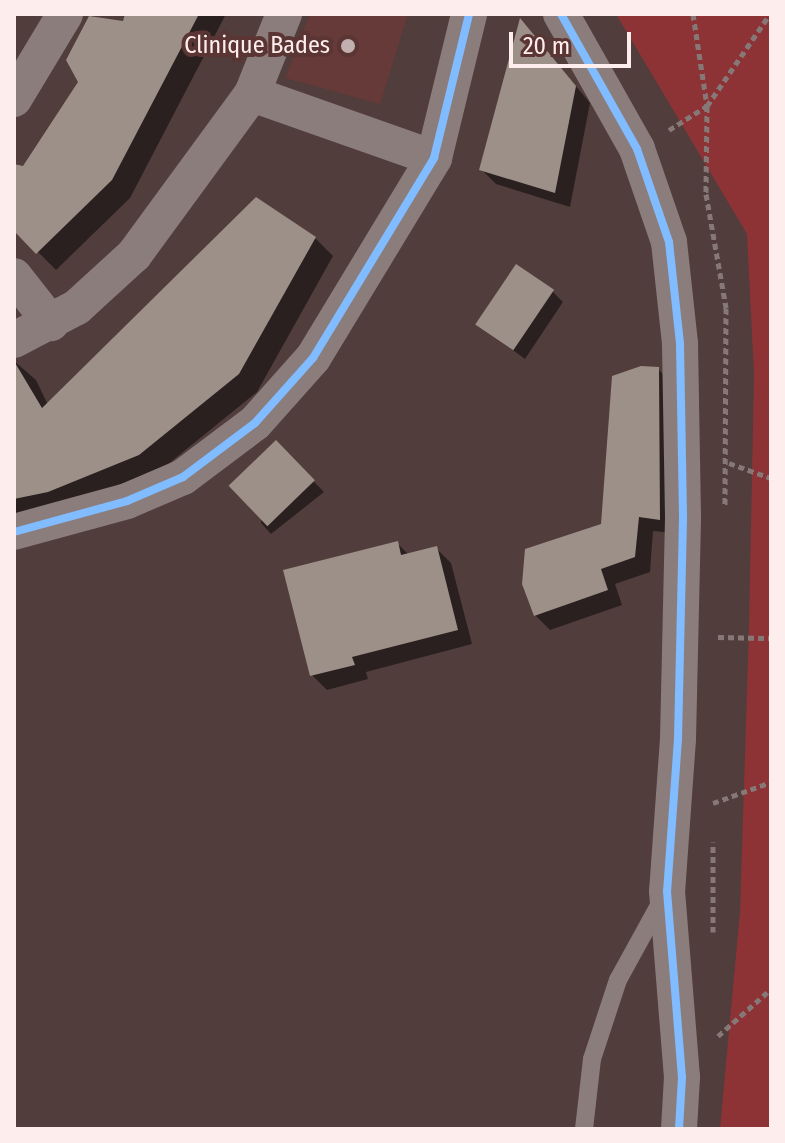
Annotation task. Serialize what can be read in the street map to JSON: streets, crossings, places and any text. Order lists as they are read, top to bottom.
{
  "places": ["Clinique Bades"],
  "scale_bar": "20 m"
}
